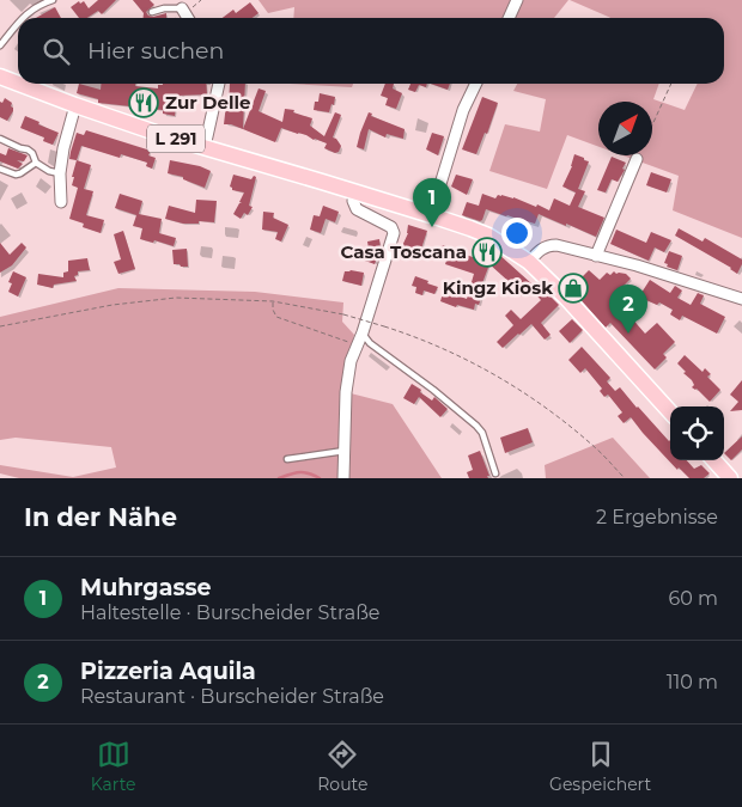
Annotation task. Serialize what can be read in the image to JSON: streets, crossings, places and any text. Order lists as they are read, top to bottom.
{
  "streets": {
    "main road": ["L 291"]
  },
  "places": {
    "restaurant": ["Zur Delle", "Casa Toscana"],
    "shop": ["Kingz Kiosk"]
  },
  "north": "top right",
  "page": {
    "search": "Hier suchen",
    "pins": ["1", "2"],
    "heading": ["In der Nähe", "2 Ergebnisse"],
    "list": [
      {
        "mark": "1",
        "name": "Muhrgasse",
        "note": "Haltestelle · Burscheider Straße",
        "value": "60 m"
      },
      {
        "mark": "2",
        "name": "Pizzeria Aquila",
        "note": "Restaurant · Burscheider Straße",
        "value": "110 m"
      }
    ],
    "nav": ["Karte", "Route", "Gespeichert"]
  }
}
